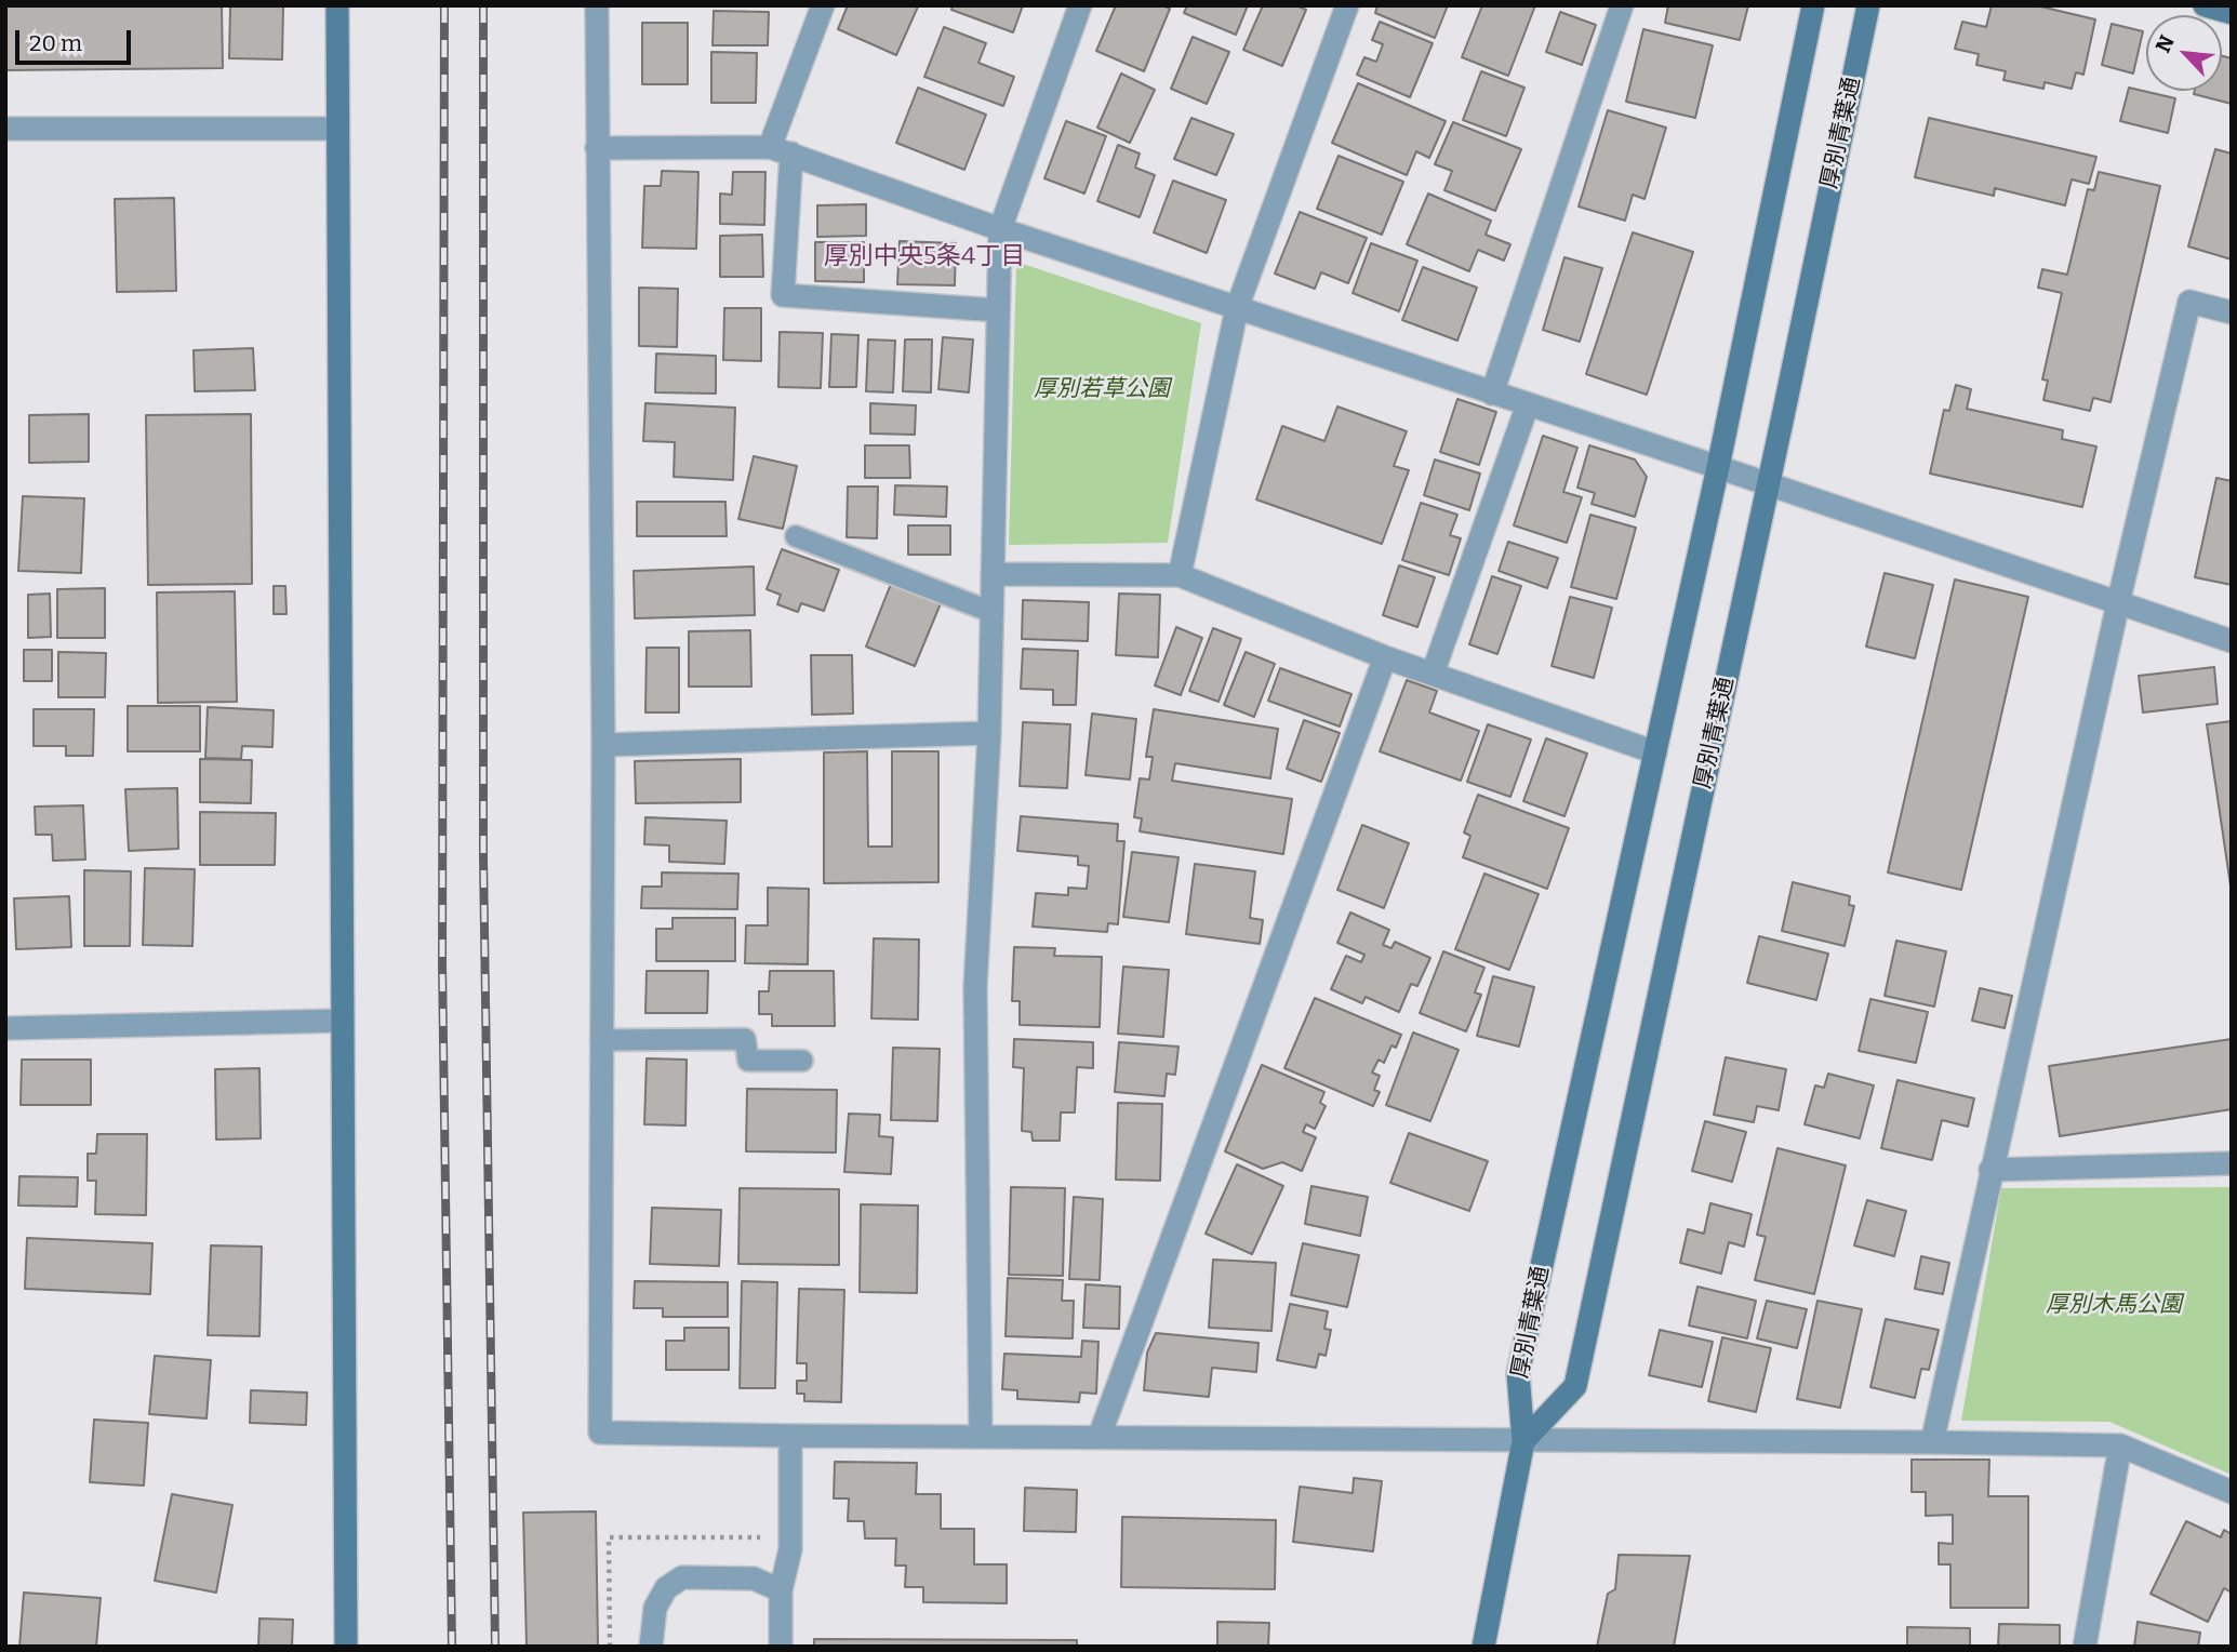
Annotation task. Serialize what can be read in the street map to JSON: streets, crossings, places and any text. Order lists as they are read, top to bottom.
{
  "streets": {
    "street": ["厚別青葉通"]
  },
  "districts": ["厚別中央5条4丁目"],
  "parks": ["厚別若草公園", "厚別木馬公園"],
  "scale_bar": "20 m",
  "north": "top left"
}
